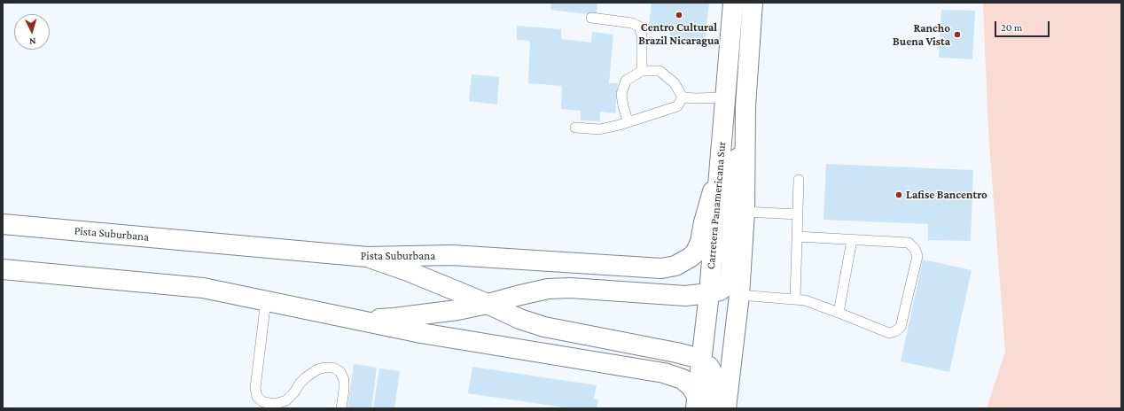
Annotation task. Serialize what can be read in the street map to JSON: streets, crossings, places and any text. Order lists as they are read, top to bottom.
{
  "streets": {
    "main road": ["Carretera Panamericana Sur", "Pista Suburbana"]
  },
  "crossings": [
    ["Carretera Panamericana Sur", "Pista Suburbana"]
  ],
  "places": ["Centro Cultural Brazil Nicaragua", "Rancho Buena Vista", "Lafise Bancentro"],
  "scale_bar": "20 m",
  "north": "bottom"
}
